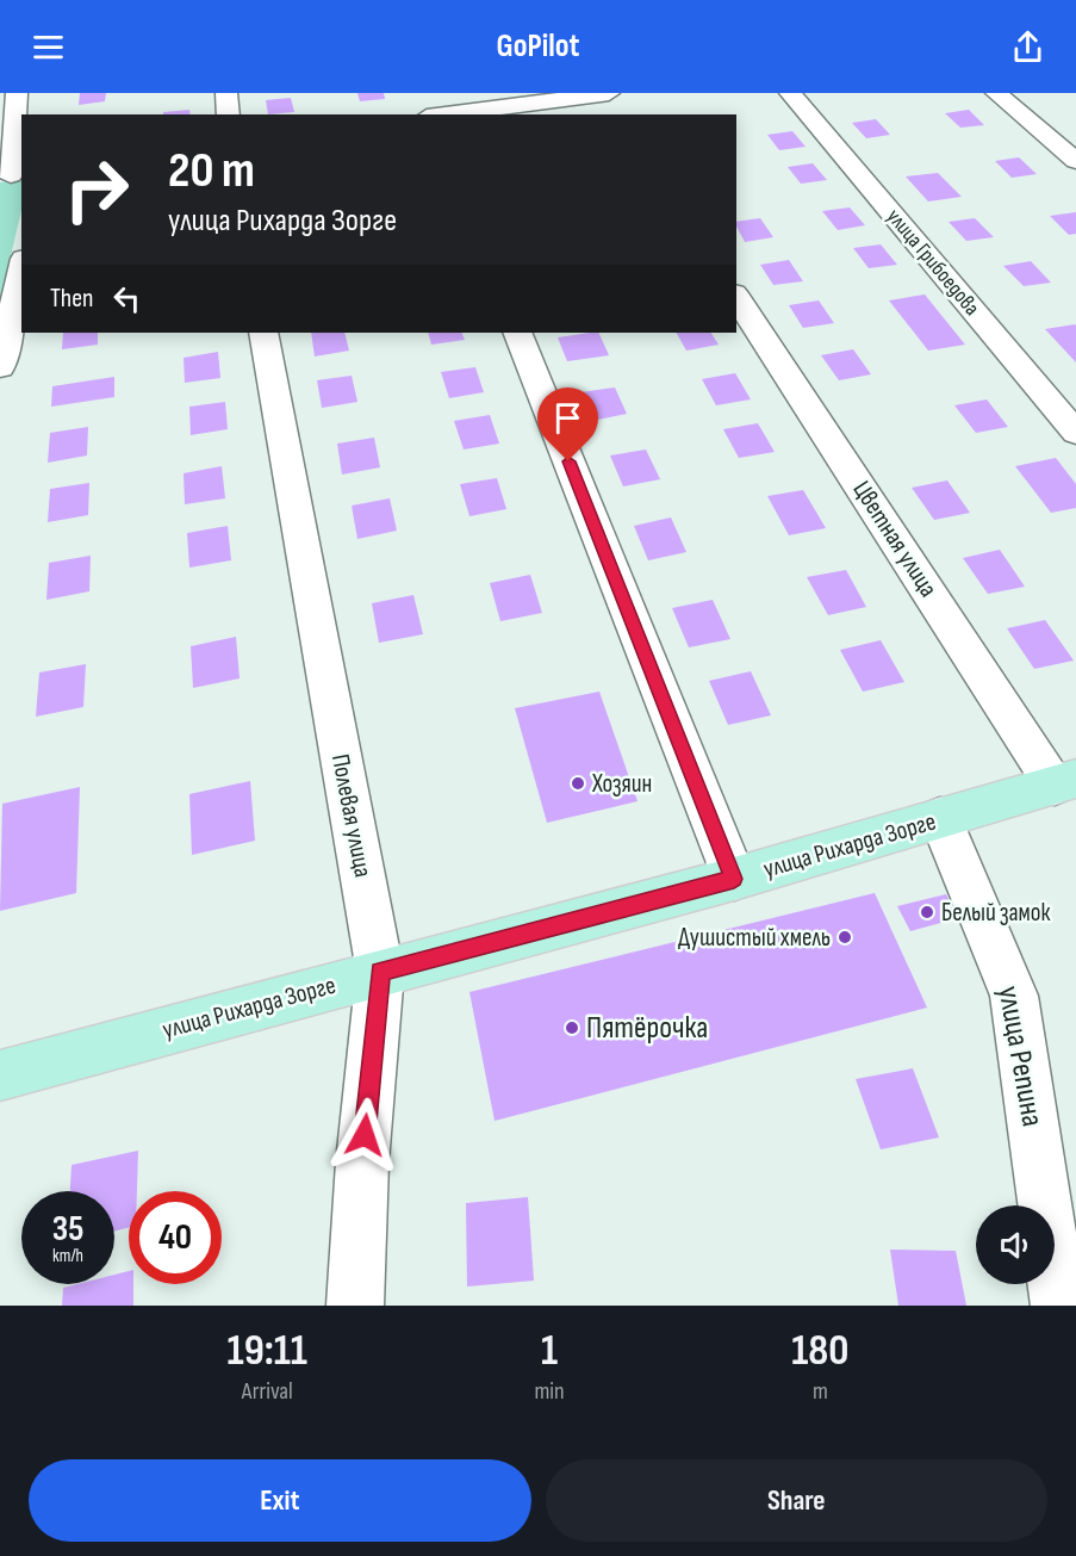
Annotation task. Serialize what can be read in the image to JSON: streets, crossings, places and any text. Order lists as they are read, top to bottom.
{
  "streets": {
    "main road": ["улица Рихарда Зорге"],
    "street": [
      "улица Грибоедова",
      "Цветная улица",
      "Полевая улица",
      "улица Репина"
    ]
  },
  "crossings": [
    ["Цветная улица", "улица Рихарда Зорге"],
    ["Полевая улица", "улица Рихарда Зорге"],
    ["улица Рихарда Зорге", "улица Репина"]
  ],
  "places": [
    "Хозяин",
    "Белый замок",
    "Душистый хмель",
    "Пятёрочка"
  ],
  "page": {
    "header": "GoPilot",
    "turn": ["20 m", "улица Рихарда Зорге"],
    "then": "Then",
    "speed": "35 km/h",
    "limit": "40",
    "eta": [
      "19:11",
      "Arrival",
      "1",
      "min",
      "180",
      "m"
    ],
    "buttons": ["Exit", "Share"]
  }
}
